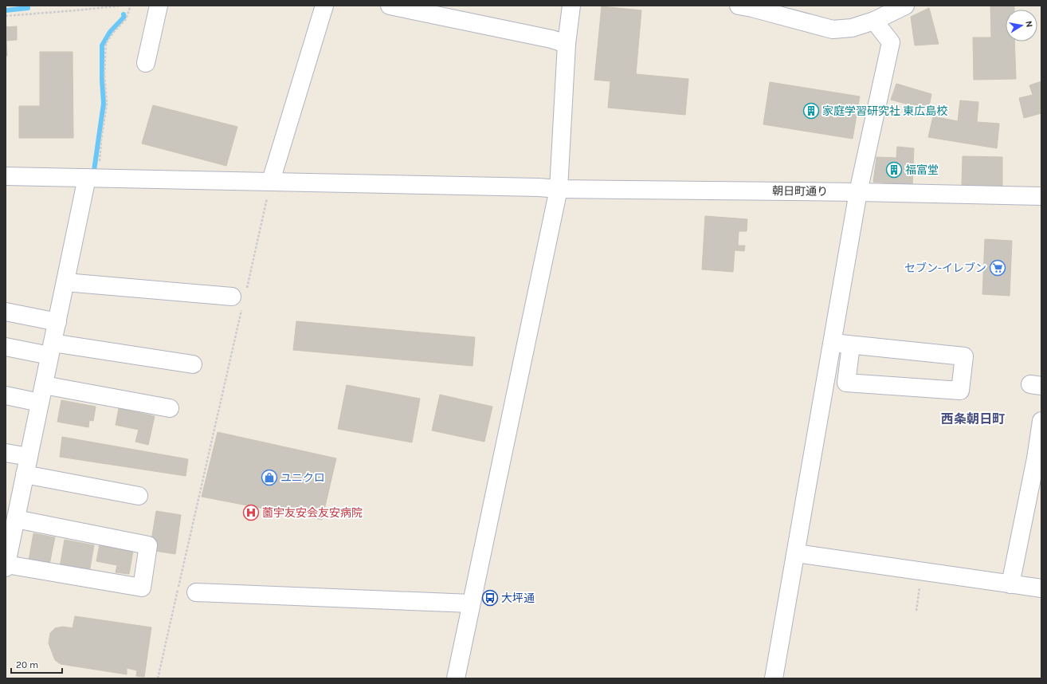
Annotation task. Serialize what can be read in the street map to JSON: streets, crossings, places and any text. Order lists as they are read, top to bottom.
{
  "streets": {
    "street": ["朝日町通り"]
  },
  "districts": ["西条朝日町"],
  "places": {
    "building": ["家庭学習研究社 東広島校", "福富堂"],
    "supermarket": ["セブン-イレブン"],
    "shop": ["ユニクロ"],
    "hospital": ["薗宇友安会友安病院"],
    "bus stop": ["大坪通"]
  },
  "scale_bar": "20 m",
  "north": "right"
}
